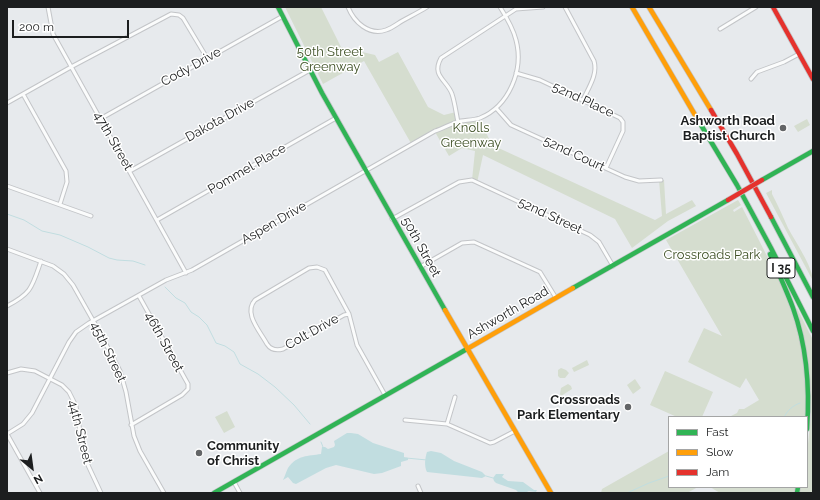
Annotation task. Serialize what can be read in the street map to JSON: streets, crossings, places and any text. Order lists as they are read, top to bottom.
{
  "streets": {
    "main road": ["50th Street", "I 35", "Ashworth Road"],
    "street": [
      "Cody Drive",
      "52nd Place",
      "Dakota Drive",
      "47th Street",
      "52nd Court",
      "Pommel Place",
      "52nd Street",
      "Aspen Drive",
      "Colt Drive",
      "46th Street",
      "45th Street",
      "44th Street"
    ]
  },
  "crossings": [
    ["Cody Drive", "47th Street"],
    ["Cody Drive", "50th Street"],
    ["52nd Place", "52nd Court"],
    ["52nd Place", "Aspen Drive"],
    ["Dakota Drive", "47th Street"],
    ["Dakota Drive", "50th Street"],
    ["47th Street", "Pommel Place"],
    ["47th Street", "Aspen Drive"],
    ["52nd Court", "Aspen Drive"],
    ["Pommel Place", "50th Street"],
    ["52nd Street", "50th Street"],
    ["52nd Street", "Ashworth Road"],
    ["Aspen Drive", "50th Street"],
    ["Aspen Drive", "46th Street"],
    ["Aspen Drive", "45th Street"],
    ["Aspen Drive", "44th Street"],
    ["50th Street", "Ashworth Road"],
    ["46th Street", "45th Street"]
  ],
  "parks": ["50th Street Greenway", "Knolls Greenway", "Crossroads Park"],
  "places": ["Ashworth Road Baptist Church", "Crossroads Park Elementary", "Community of Christ"],
  "legend": ["Fast", "Slow", "Jam"],
  "scale_bar": "200 m",
  "north": "bottom right"
}
